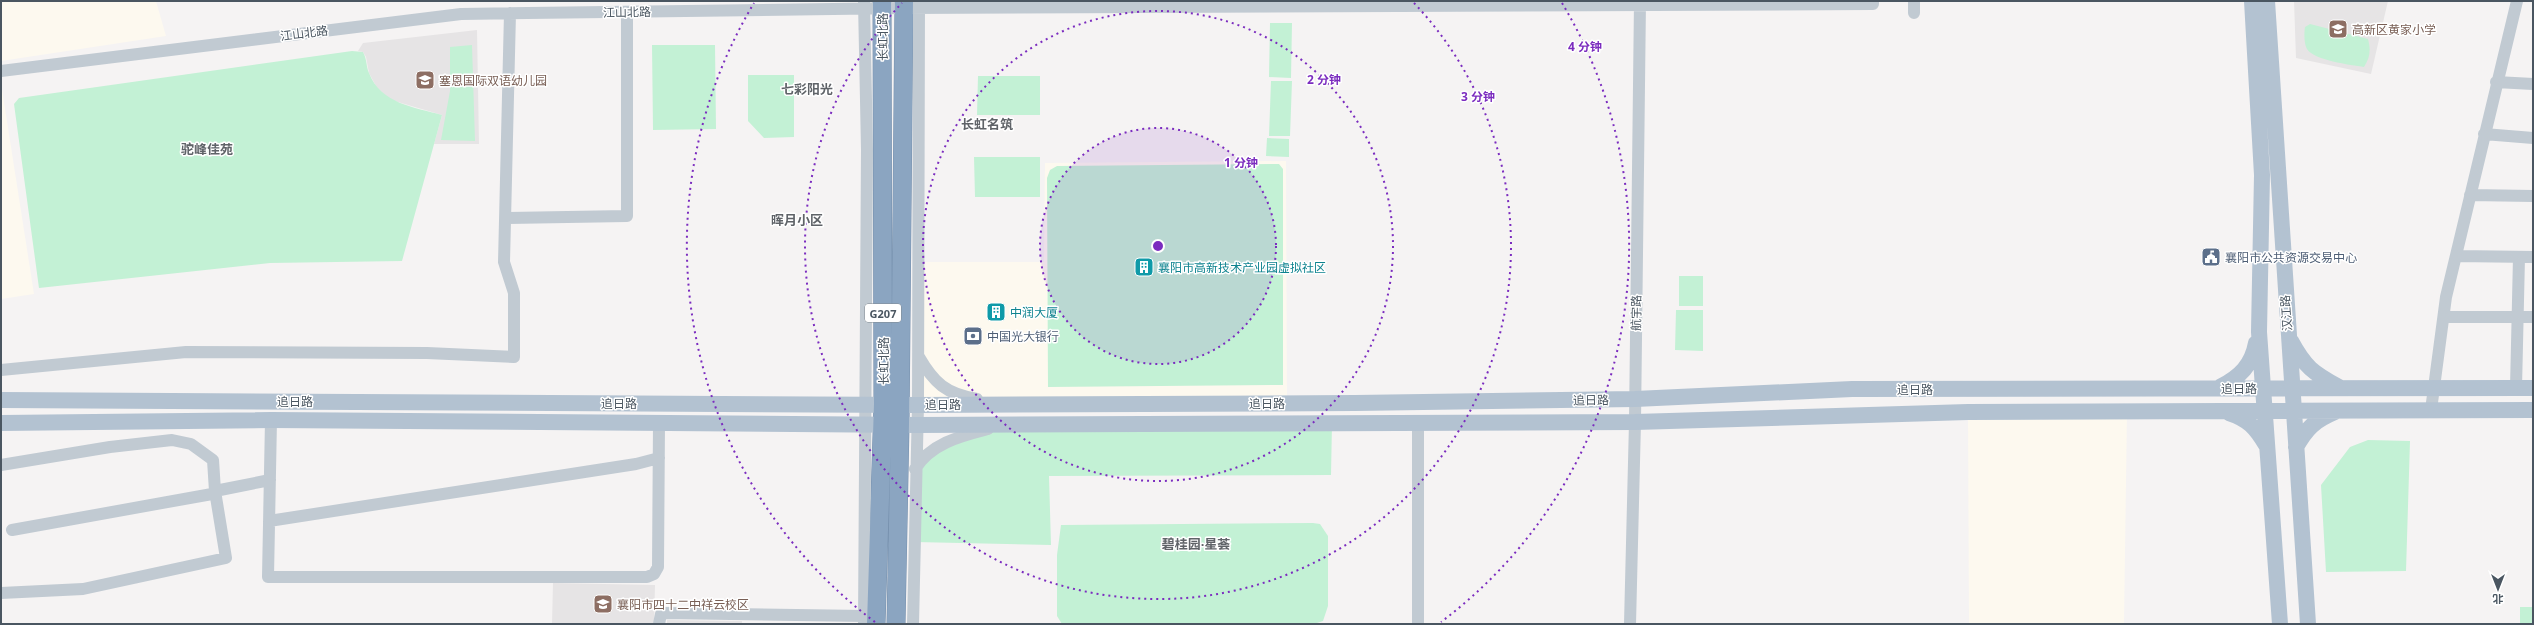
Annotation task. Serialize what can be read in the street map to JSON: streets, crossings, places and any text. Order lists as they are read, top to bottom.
{
  "streets": {
    "highway": ["长虹北路", "G207"],
    "main road": ["汉江路", "追日路"],
    "street": ["江山北路", "航宇路"]
  },
  "crossings": [
    ["江山北路", "长虹北路"],
    ["江山北路", "航宇路"],
    ["长虹北路", "追日路"],
    ["航宇路", "追日路"],
    ["汉江路", "追日路"]
  ],
  "districts": [
    "七彩阳光",
    "长虹名筑",
    "驼峰佳苑",
    "晖月小区",
    "碧桂园·星荟"
  ],
  "places": {
    "school or university": ["高新区黄家小学", "塞恩国际双语幼儿园", "襄阳市四十二中祥云校区"],
    "public building": ["襄阳市公共资源交易中心"],
    "building": ["襄阳市高新技术产业园虚拟社区", "中润大厦"],
    "bank": ["中国光大银行"]
  },
  "north": "bottom",
  "rings": [
    "4 分钟",
    "2 分钟",
    "3 分钟",
    "1 分钟"
  ]
}
